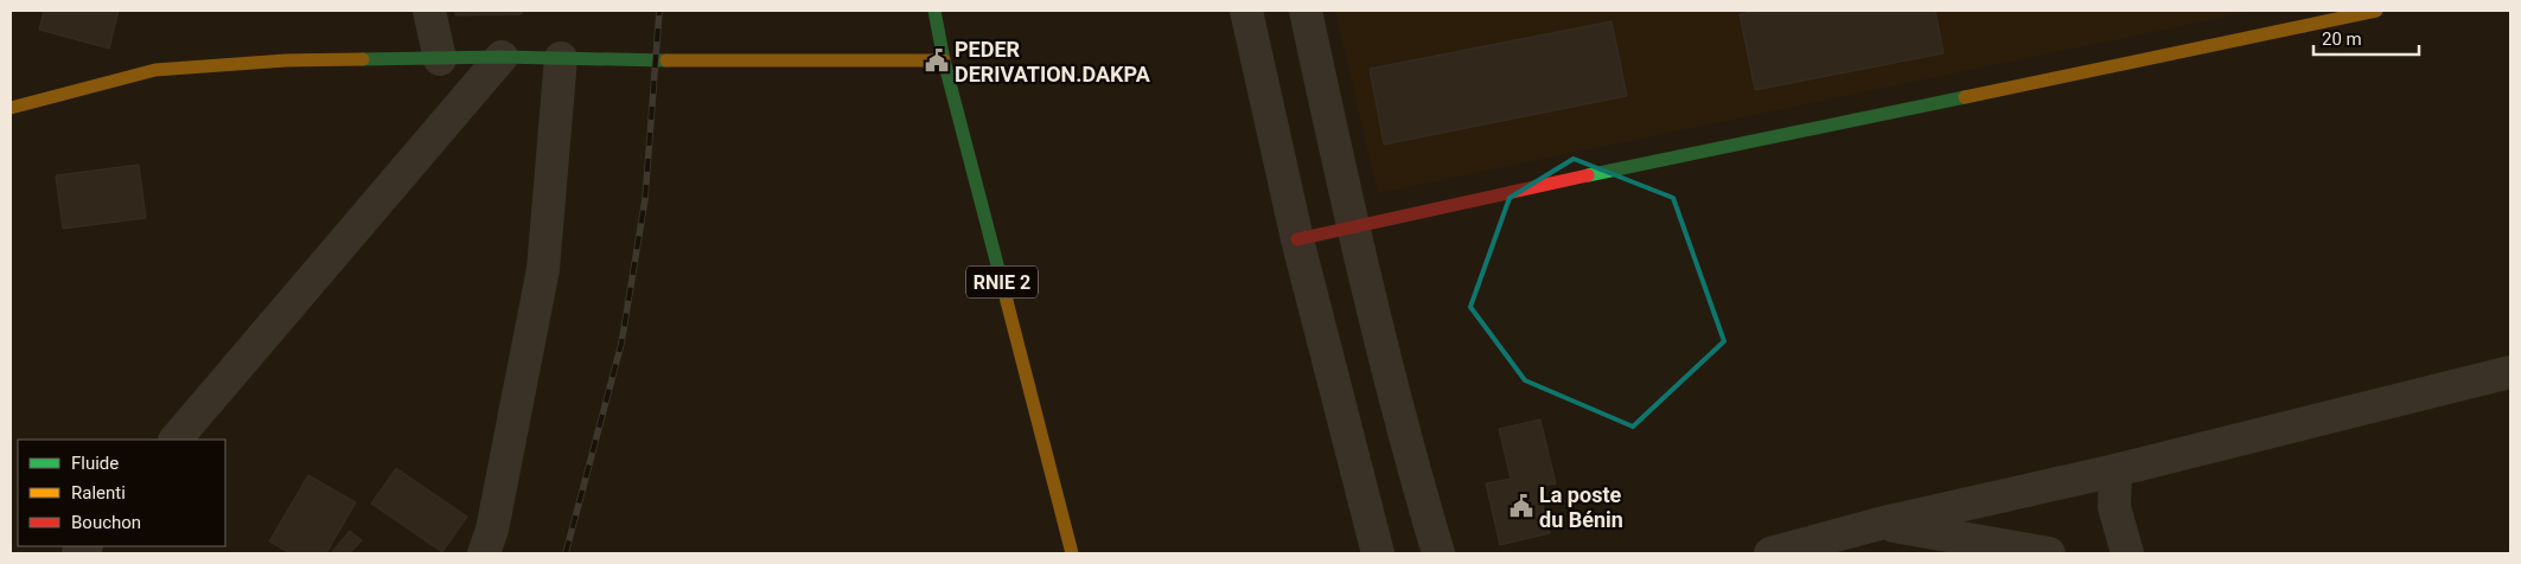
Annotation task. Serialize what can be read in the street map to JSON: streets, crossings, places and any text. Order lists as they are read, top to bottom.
{
  "streets": {
    "street": ["RNIE 2"]
  },
  "places": {
    "public building": ["PEDER DERIVATION.DAKPA", "La poste du Bénin"]
  },
  "legend": ["Fluide", "Ralenti", "Bouchon"],
  "scale_bar": "20 m"
}
